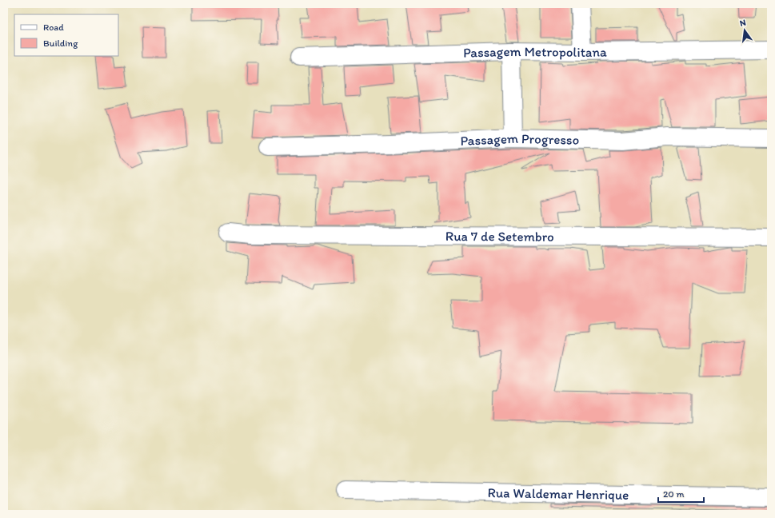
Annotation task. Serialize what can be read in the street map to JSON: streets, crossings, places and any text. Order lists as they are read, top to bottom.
{
  "streets": {
    "street": [
      "Passagem Metropolitana",
      "Passagem Progresso",
      "Rua 7 de Setembro",
      "Rua Waldemar Henrique"
    ]
  },
  "legend": ["Road", "Building"],
  "scale_bar": "20 m",
  "north": "top"
}
